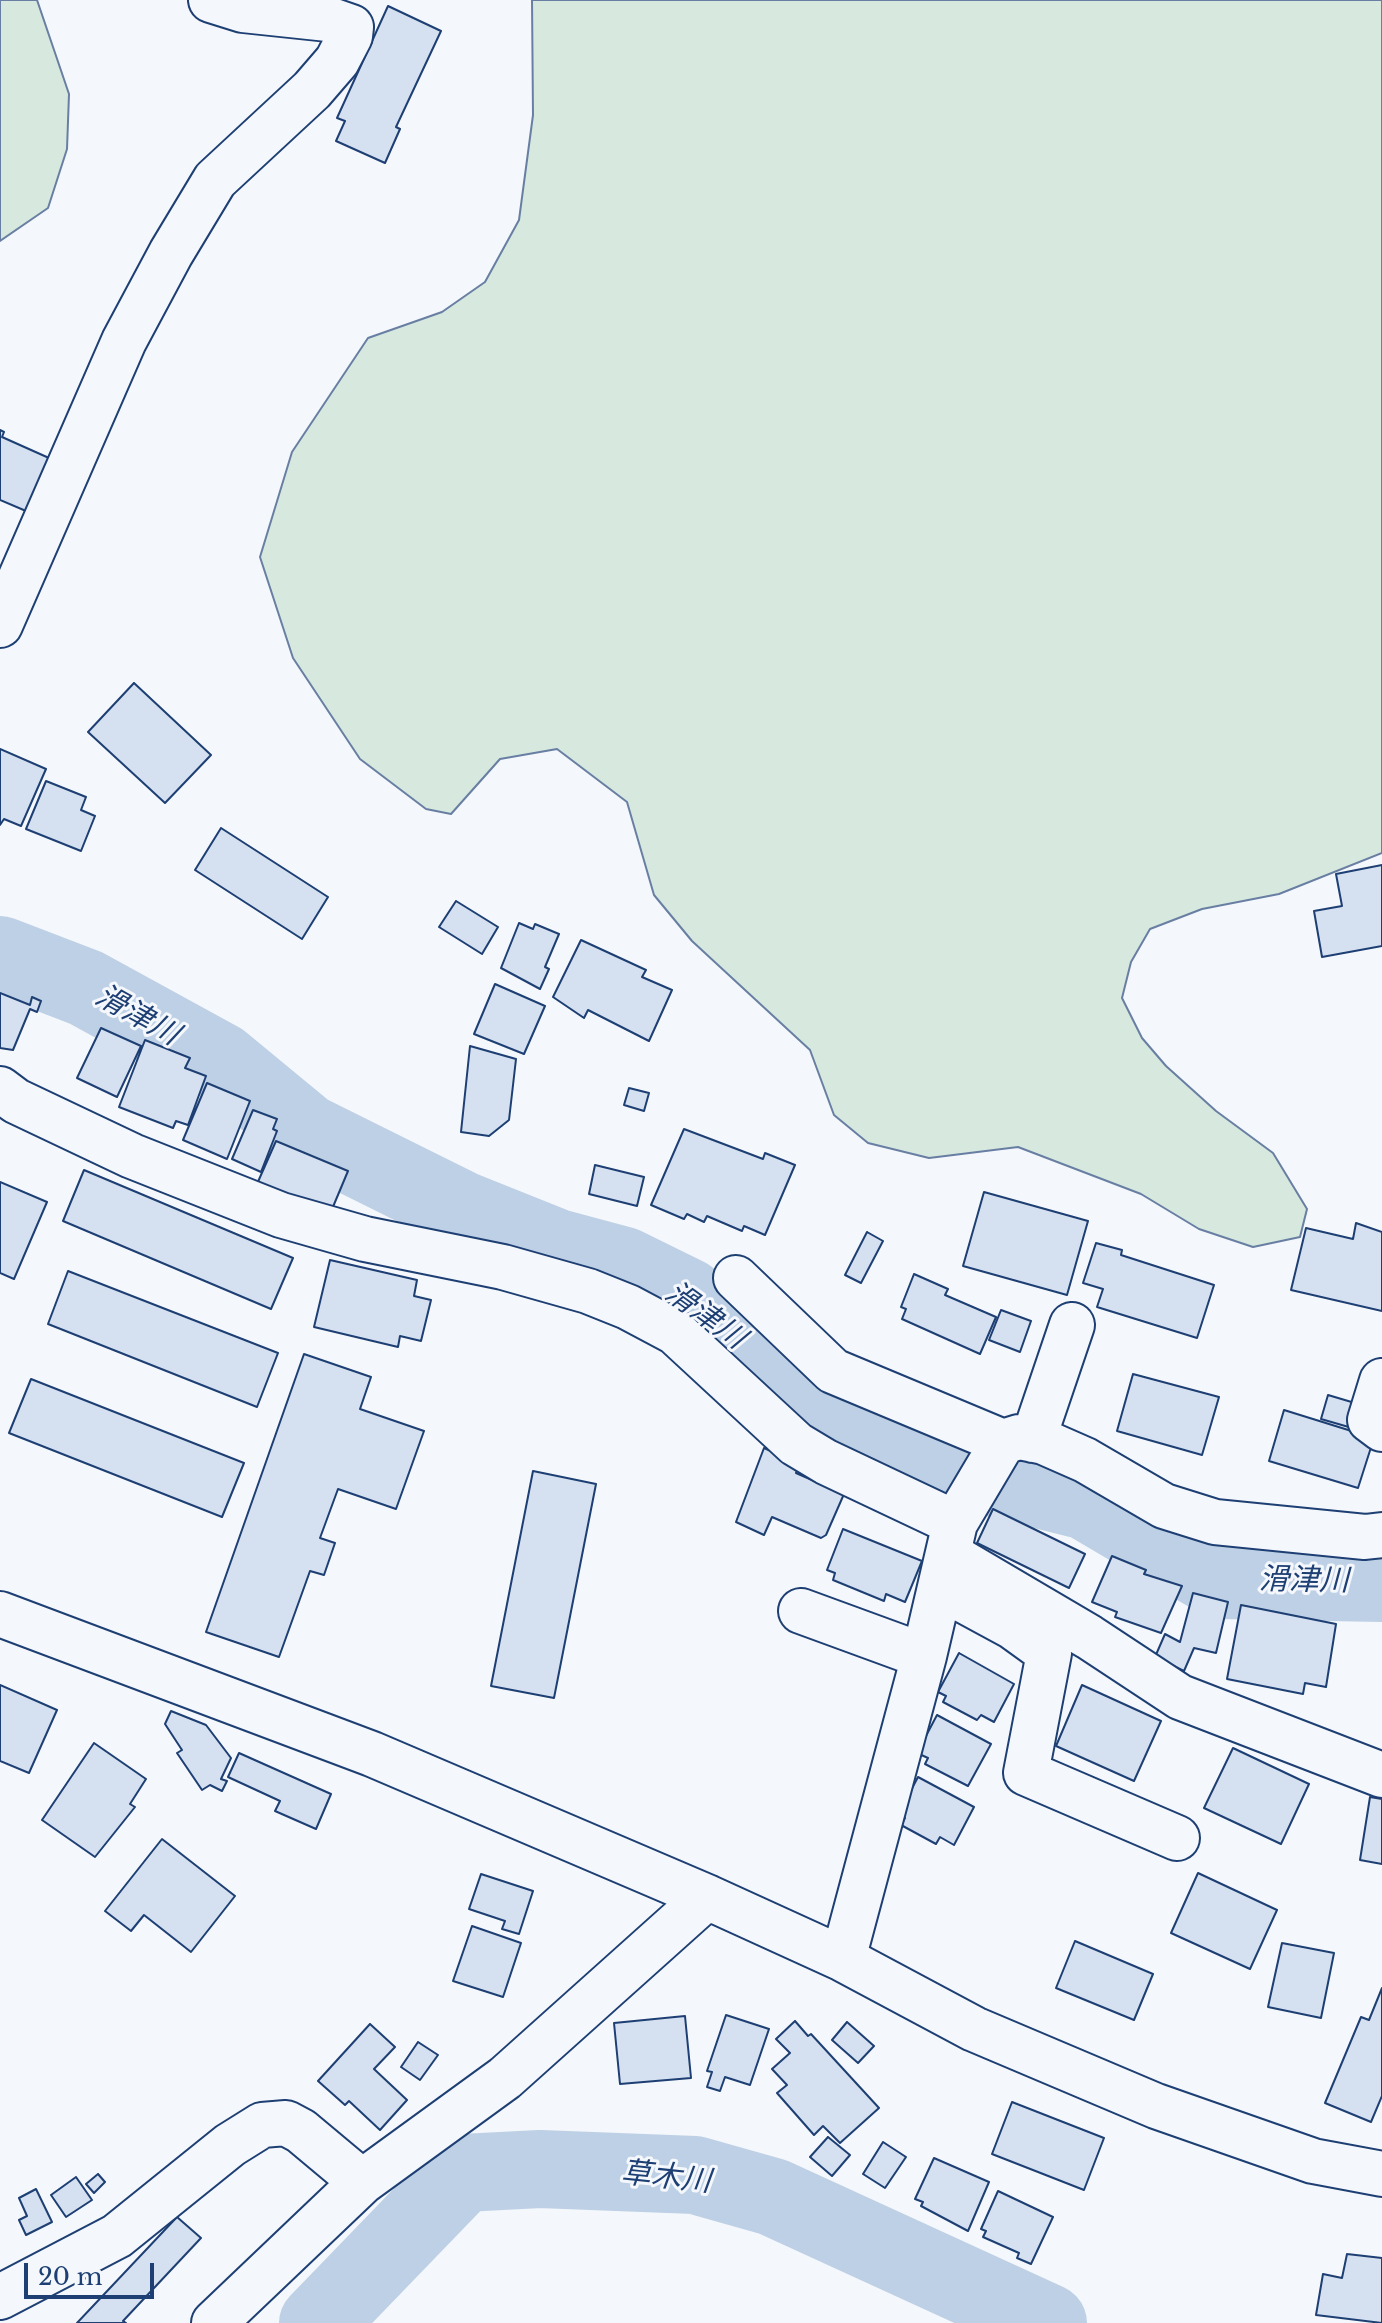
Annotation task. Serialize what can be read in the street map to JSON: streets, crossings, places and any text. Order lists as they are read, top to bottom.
{
  "water": ["滑津川", "草木川"],
  "scale_bar": "20 m"
}
